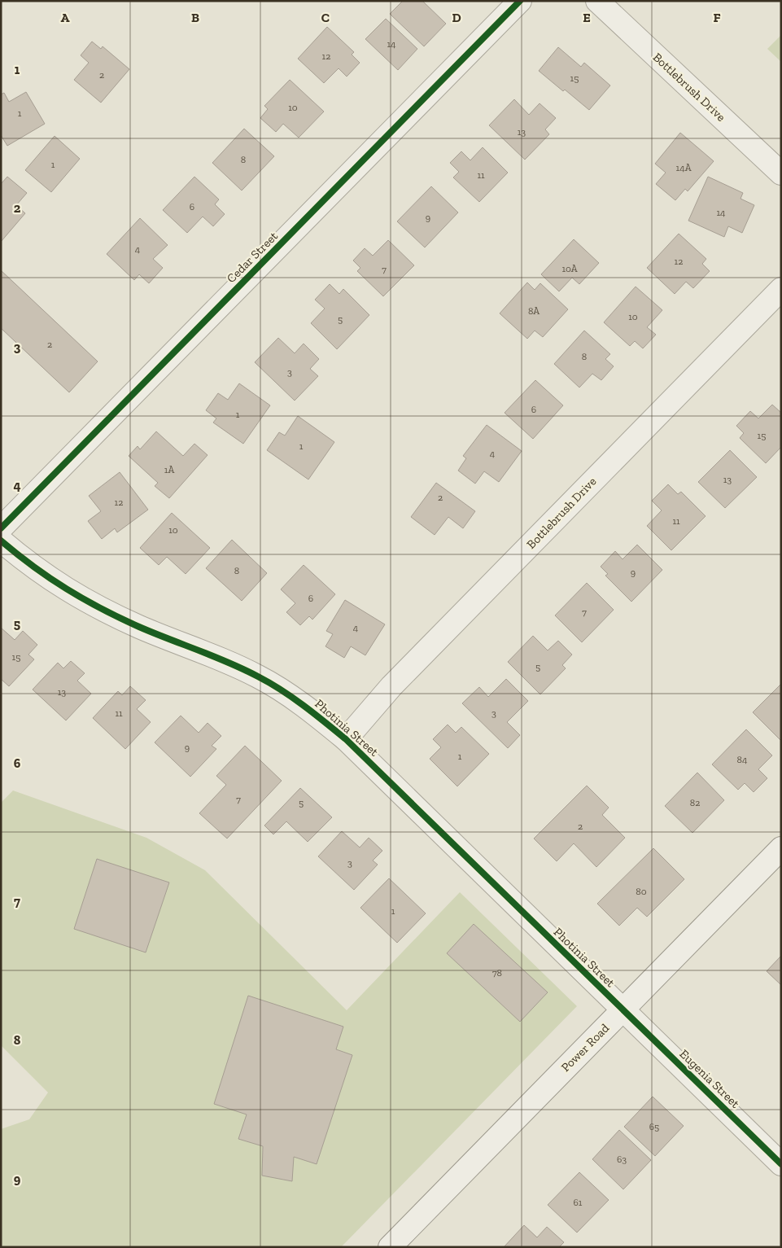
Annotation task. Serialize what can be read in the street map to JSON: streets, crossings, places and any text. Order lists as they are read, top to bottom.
{
  "streets": {
    "street": [
      "Bottlebrush Drive",
      "Cedar Street",
      "Photinia Street",
      "Power Road",
      "Eugenia Street"
    ]
  },
  "crossings": [
    ["Bottlebrush Drive", "Photinia Street"],
    ["Photinia Street", "Power Road"],
    ["Photinia Street", "Eugenia Street"],
    ["Power Road", "Eugenia Street"]
  ],
  "house_numbers": [
    "14",
    "12",
    "2",
    "15",
    "10",
    "1",
    "13",
    "8",
    "1",
    "14A",
    "11",
    "6",
    "14",
    "9",
    "4",
    "12",
    "10A",
    "7",
    "8A",
    "10",
    "5",
    "2",
    "8",
    "3",
    "6",
    "1",
    "15",
    "1",
    "4",
    "1A",
    "13",
    "2",
    "12",
    "11",
    "10",
    "8",
    "9",
    "6",
    "7",
    "4",
    "15",
    "5",
    "13",
    "11",
    "3",
    "9",
    "1",
    "84",
    "7",
    "5",
    "82",
    "2",
    "3",
    "80",
    "1",
    "78",
    "65",
    "63",
    "61"
  ],
  "grid": {
    "columns": [
      "A",
      "B",
      "C",
      "D",
      "E",
      "F"
    ],
    "rows": [
      "1",
      "2",
      "3",
      "4",
      "5",
      "6",
      "7",
      "8",
      "9"
    ]
  }
}
